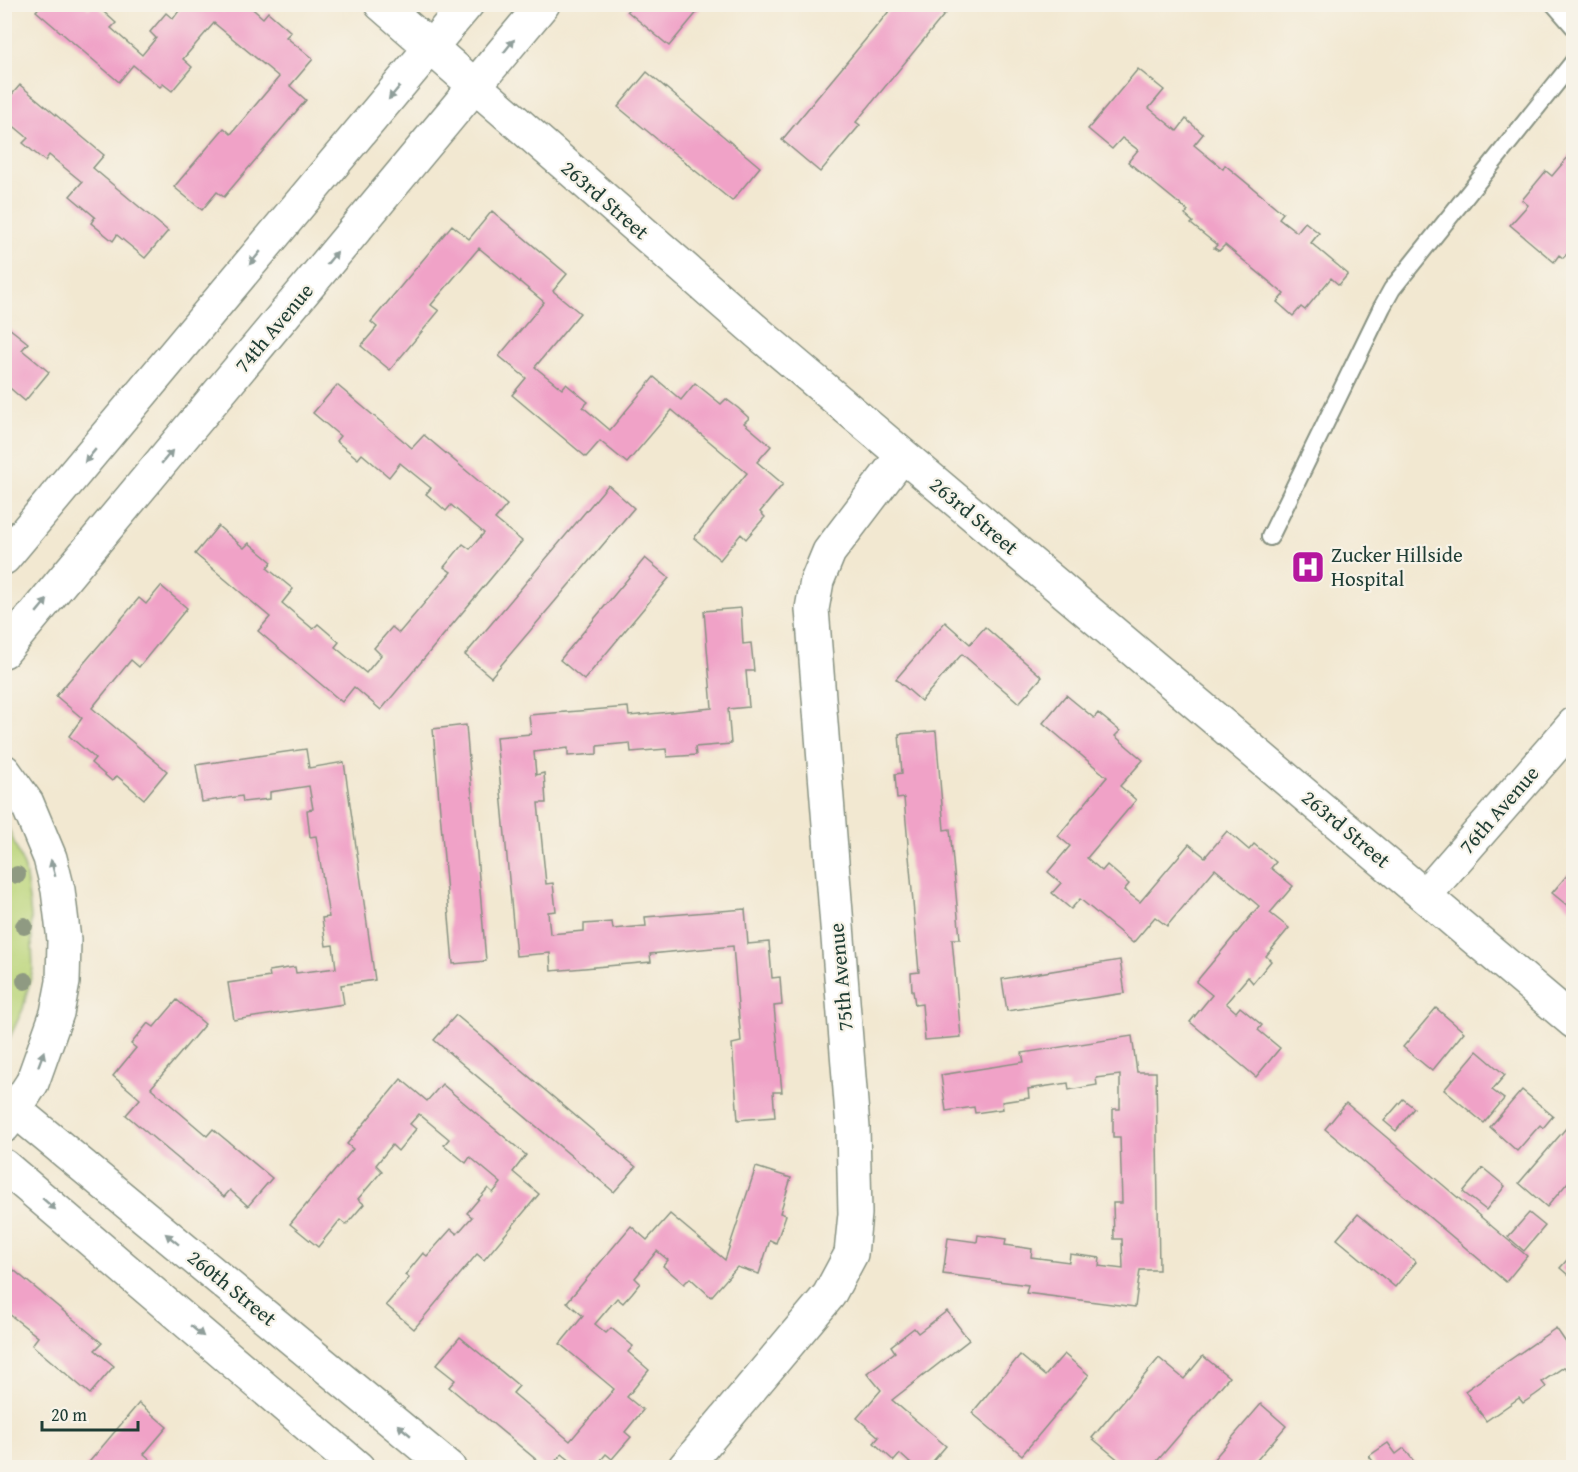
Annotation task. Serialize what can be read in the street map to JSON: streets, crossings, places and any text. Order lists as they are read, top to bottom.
{
  "streets": {
    "street": [
      "263rd Street",
      "74th Avenue",
      "76th Avenue",
      "75th Avenue",
      "260th Street"
    ]
  },
  "crossings": [
    ["263rd Street", "74th Avenue"],
    ["263rd Street", "76th Avenue"],
    ["263rd Street", "75th Avenue"]
  ],
  "places": {
    "hospital": ["Zucker Hillside Hospital"]
  },
  "scale_bar": "20 m"
}
